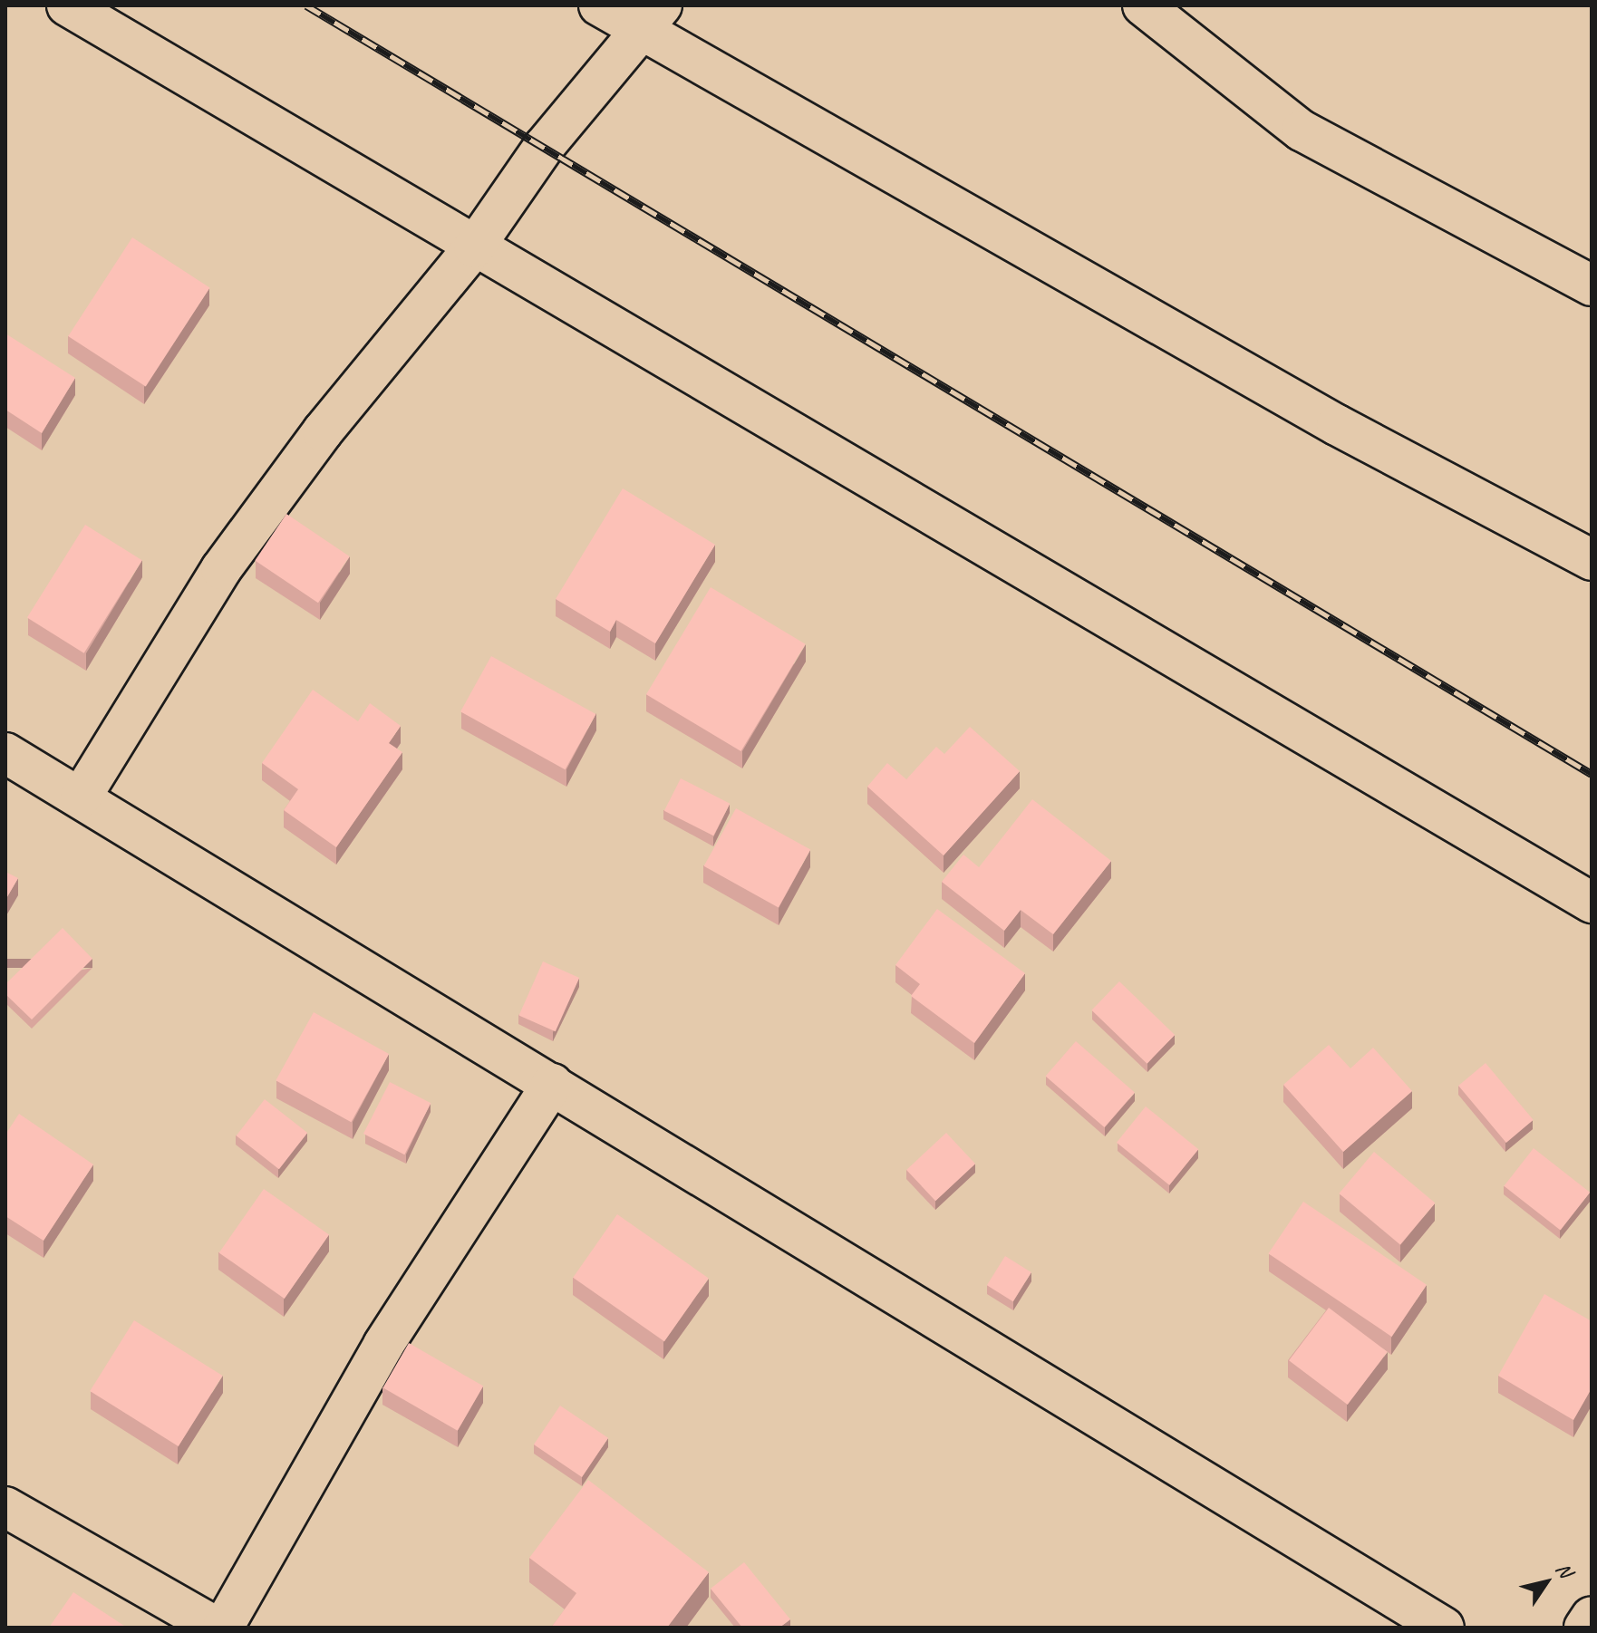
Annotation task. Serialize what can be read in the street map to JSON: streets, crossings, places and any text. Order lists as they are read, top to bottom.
{
  "north": "top right"
}
